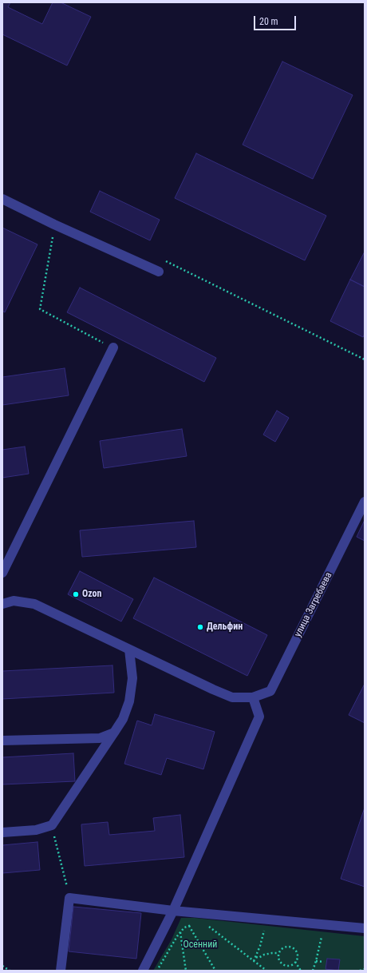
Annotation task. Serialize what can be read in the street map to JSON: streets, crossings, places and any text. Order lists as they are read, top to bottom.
{
  "streets": {
    "street": ["улица Загребаева"]
  },
  "parks": ["Осенний"],
  "places": ["Ozon", "Дельфин"],
  "scale_bar": "20 m"
}
